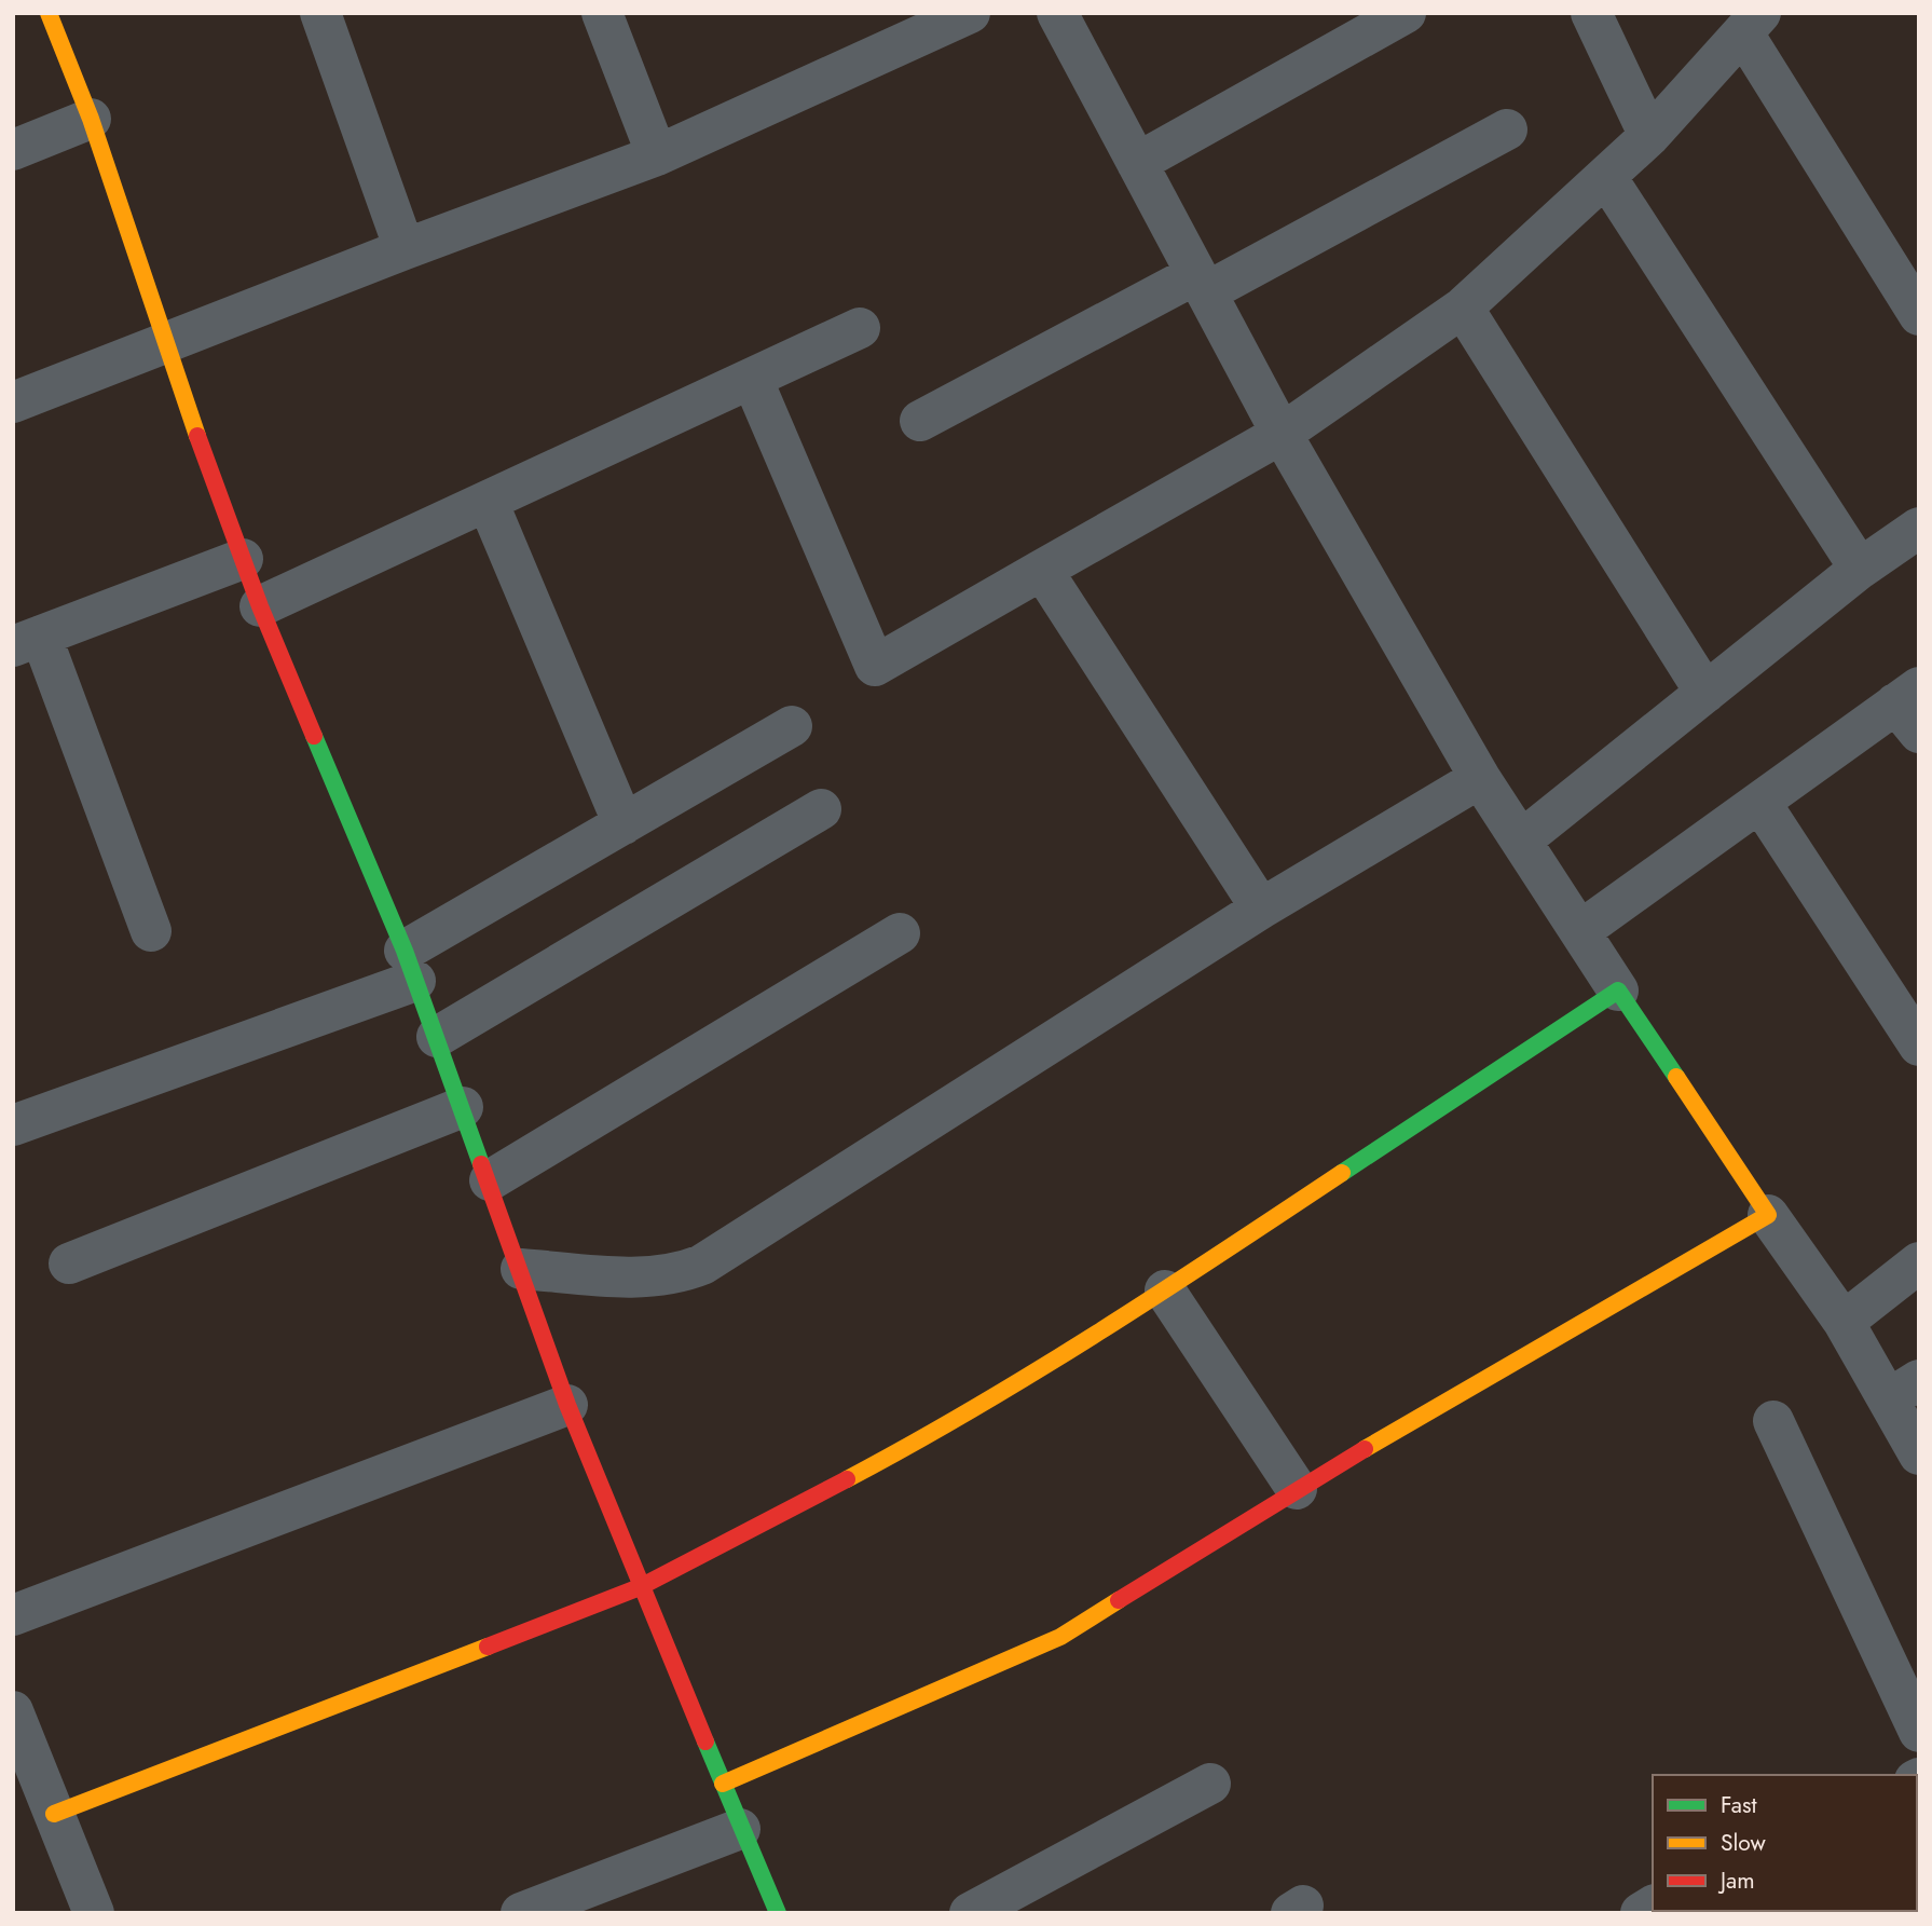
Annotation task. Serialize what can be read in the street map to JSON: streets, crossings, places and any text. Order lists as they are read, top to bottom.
{
  "legend": ["Fast", "Slow", "Jam"]
}
